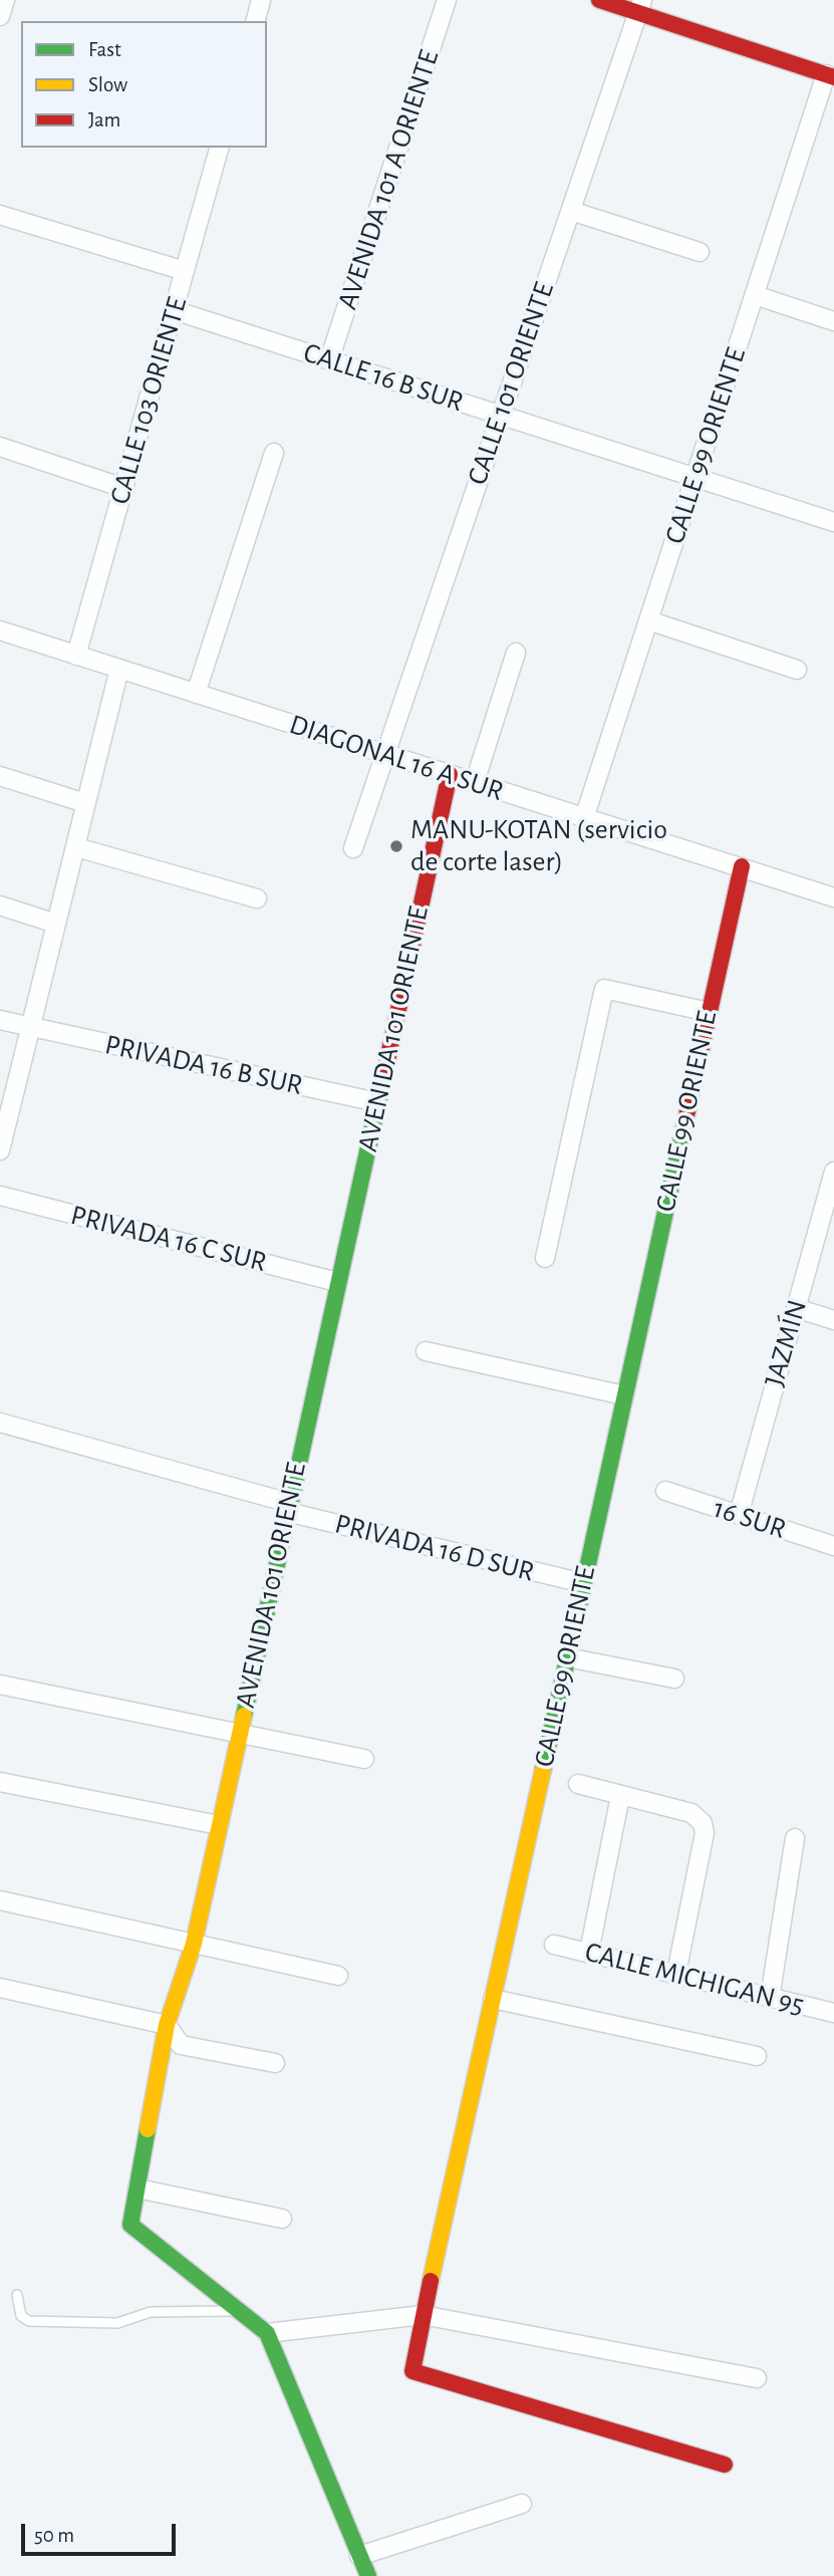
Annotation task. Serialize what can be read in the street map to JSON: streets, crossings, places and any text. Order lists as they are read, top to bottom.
{
  "streets": {
    "street": [
      "AVENIDA 101 A ORIENTE",
      "CALLE 16 B SUR",
      "CALLE 101 ORIENTE",
      "CALLE 103 ORIENTE",
      "CALLE 99 ORIENTE",
      "DIAGONAL 16 A SUR",
      "AVENIDA 101 ORIENTE",
      "PRIVADA 16 B SUR",
      "PRIVADA 16 C SUR",
      "JAZMÍN",
      "16 SUR",
      "PRIVADA 16 D SUR",
      "CALLE MICHIGAN 95"
    ]
  },
  "crossings": [
    ["AVENIDA 101 A ORIENTE", "CALLE 16 B SUR"],
    ["CALLE 16 B SUR", "CALLE 101 ORIENTE"],
    ["CALLE 16 B SUR", "CALLE 103 ORIENTE"],
    ["CALLE 16 B SUR", "CALLE 99 ORIENTE"],
    ["CALLE 101 ORIENTE", "DIAGONAL 16 A SUR"],
    ["CALLE 103 ORIENTE", "DIAGONAL 16 A SUR"],
    ["CALLE 99 ORIENTE", "DIAGONAL 16 A SUR"],
    ["CALLE 99 ORIENTE", "PRIVADA 16 D SUR"],
    ["DIAGONAL 16 A SUR", "AVENIDA 101 ORIENTE"],
    ["AVENIDA 101 ORIENTE", "PRIVADA 16 B SUR"],
    ["AVENIDA 101 ORIENTE", "PRIVADA 16 C SUR"],
    ["AVENIDA 101 ORIENTE", "PRIVADA 16 D SUR"],
    ["JAZMÍN", "16 SUR"]
  ],
  "places": ["MANU-KOTAN (servicio de corte laser)"],
  "legend": ["Fast", "Slow", "Jam"],
  "scale_bar": "50 m"
}
